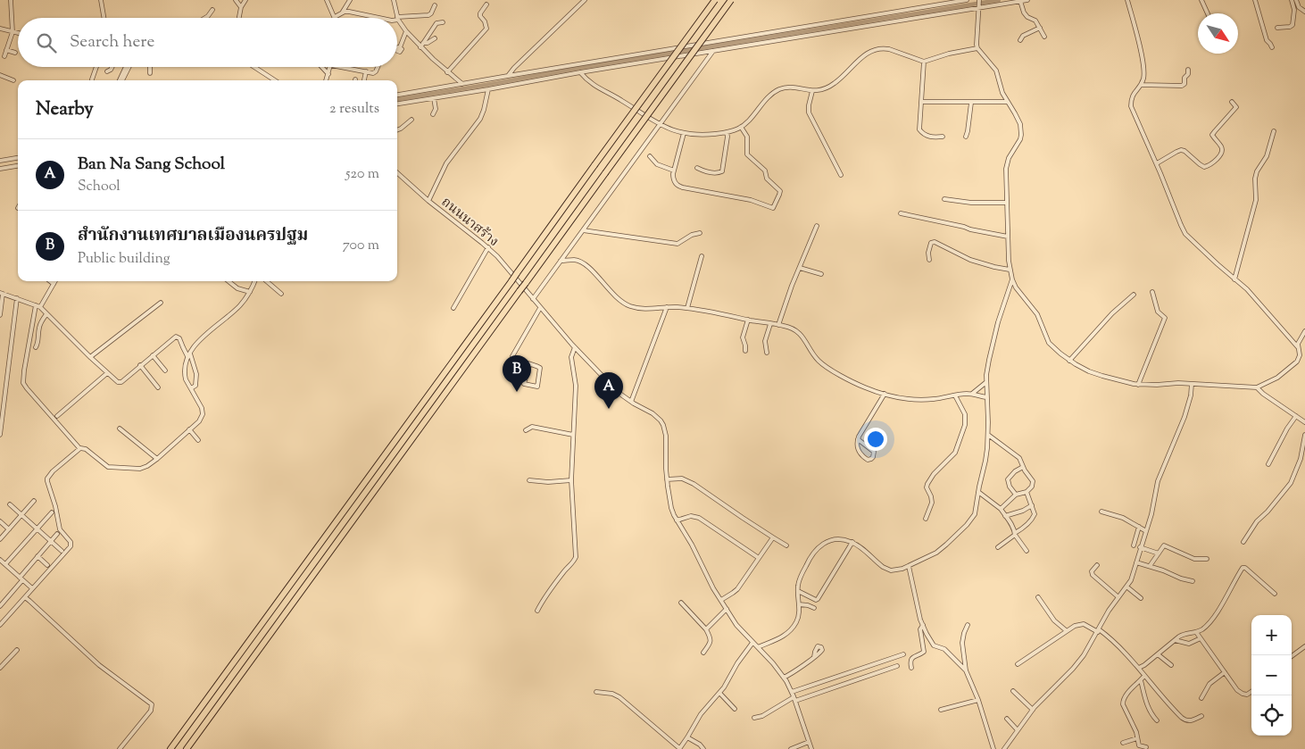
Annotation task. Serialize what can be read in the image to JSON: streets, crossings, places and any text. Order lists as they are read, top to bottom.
{
  "streets": {
    "street": ["ถนนนาสร้าง"]
  },
  "north": "bottom right",
  "page": {
    "search": "Search here",
    "heading": ["Nearby", "2 results"],
    "list": [
      {
        "mark": "A",
        "name": "Ban Na Sang School",
        "note": "School",
        "value": "520 m"
      },
      {
        "mark": "B",
        "name": "สำนักงานเทศบาลเมืองนครปฐม",
        "note": "Public building",
        "value": "700 m"
      }
    ],
    "pins": ["B", "A"],
    "map_buttons": ["+", "−"]
  }
}
